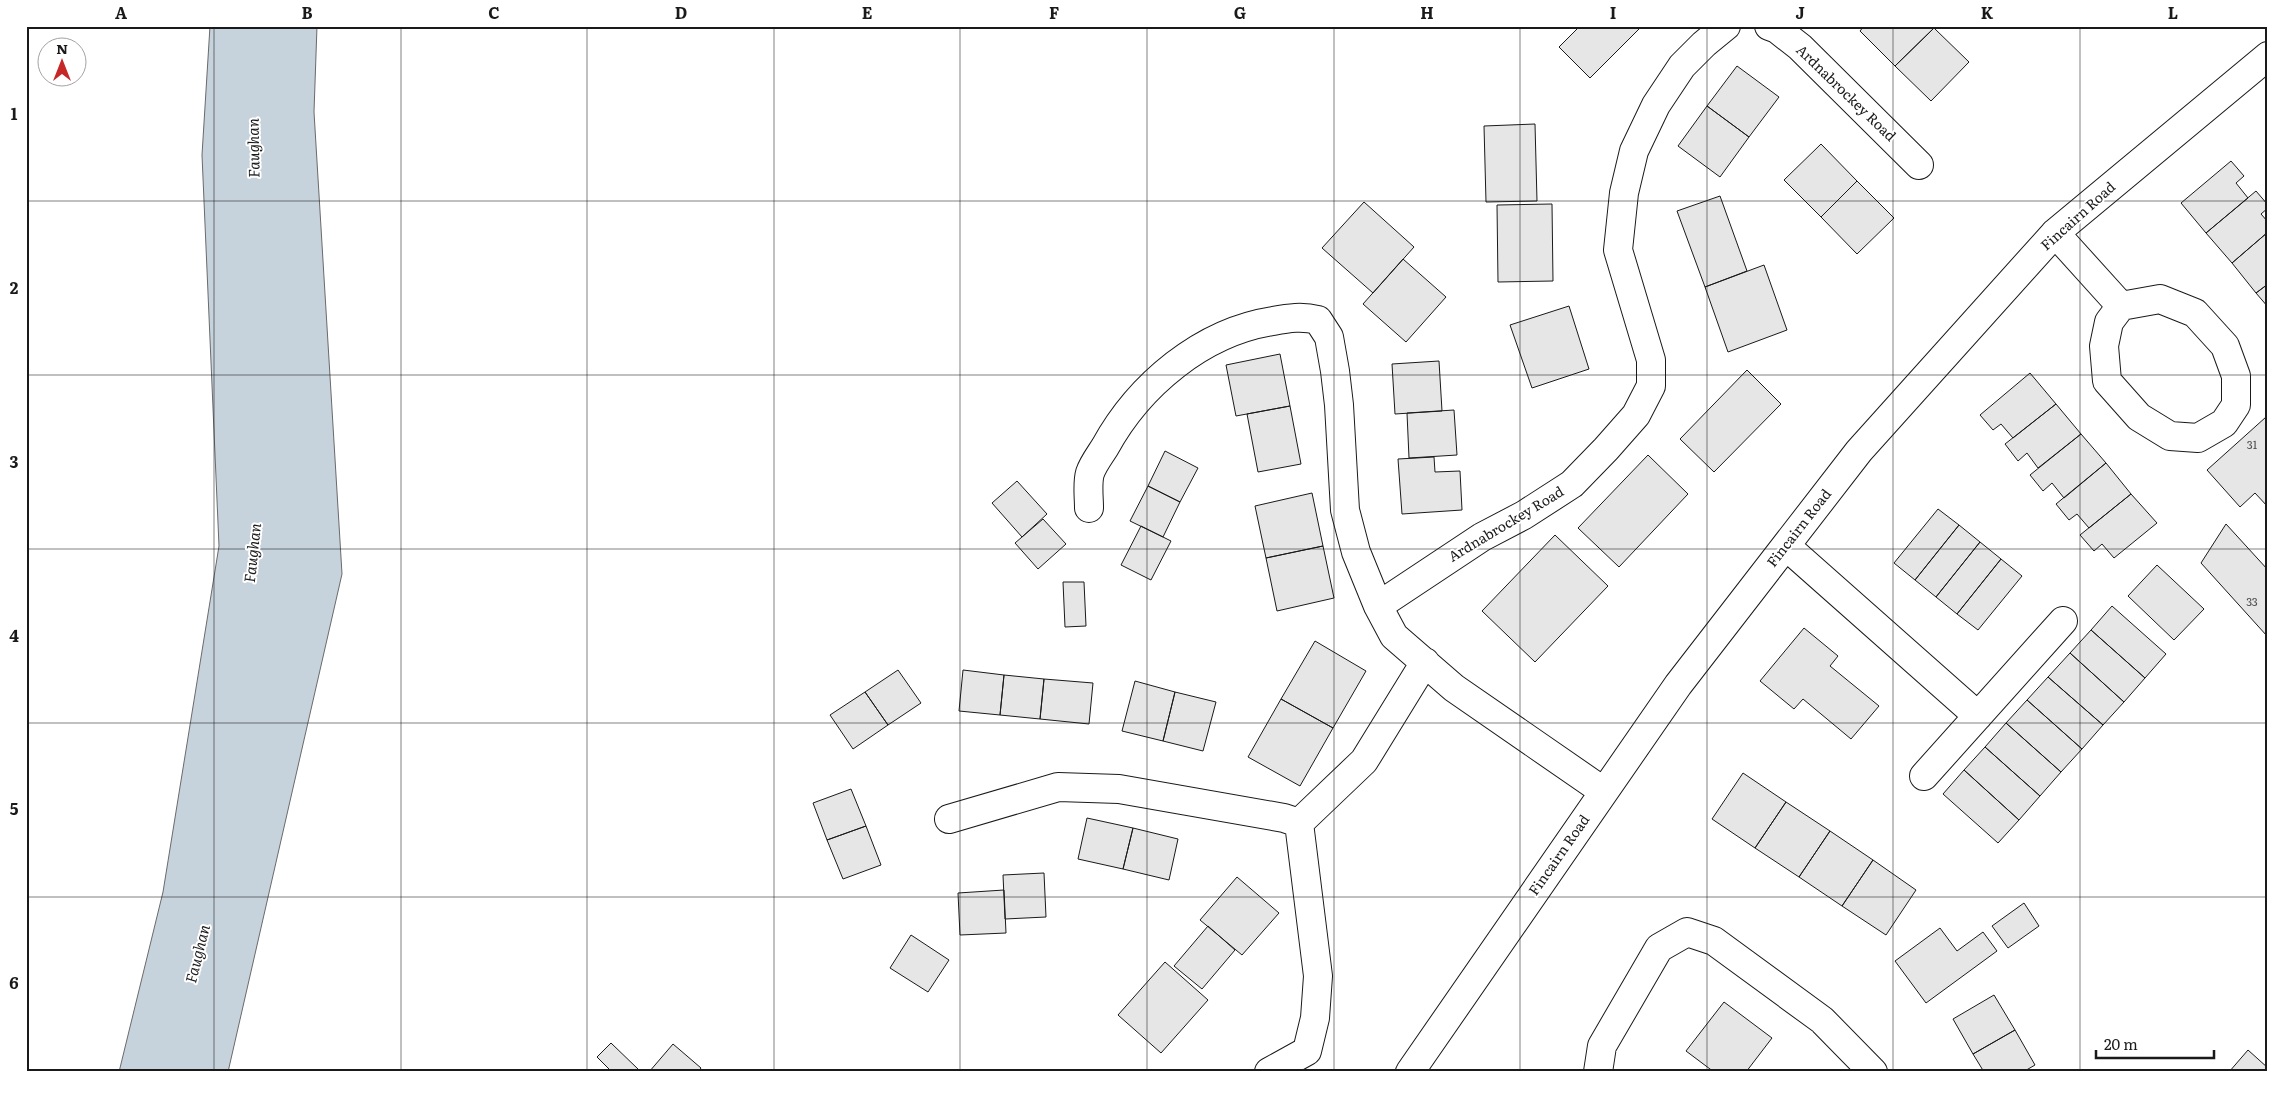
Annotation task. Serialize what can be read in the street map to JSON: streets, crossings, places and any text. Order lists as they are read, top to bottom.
{
  "streets": {
    "street": ["Ardnabrockey Road", "Fincairn Road"]
  },
  "water": ["Faughan"],
  "house_numbers": ["31", "33"],
  "scale_bar": "20 m",
  "north": "top",
  "grid": {
    "columns": [
      "A",
      "B",
      "C",
      "D",
      "E",
      "F",
      "G",
      "H",
      "I",
      "J",
      "K",
      "L"
    ],
    "rows": [
      "1",
      "2",
      "3",
      "4",
      "5",
      "6"
    ]
  }
}
